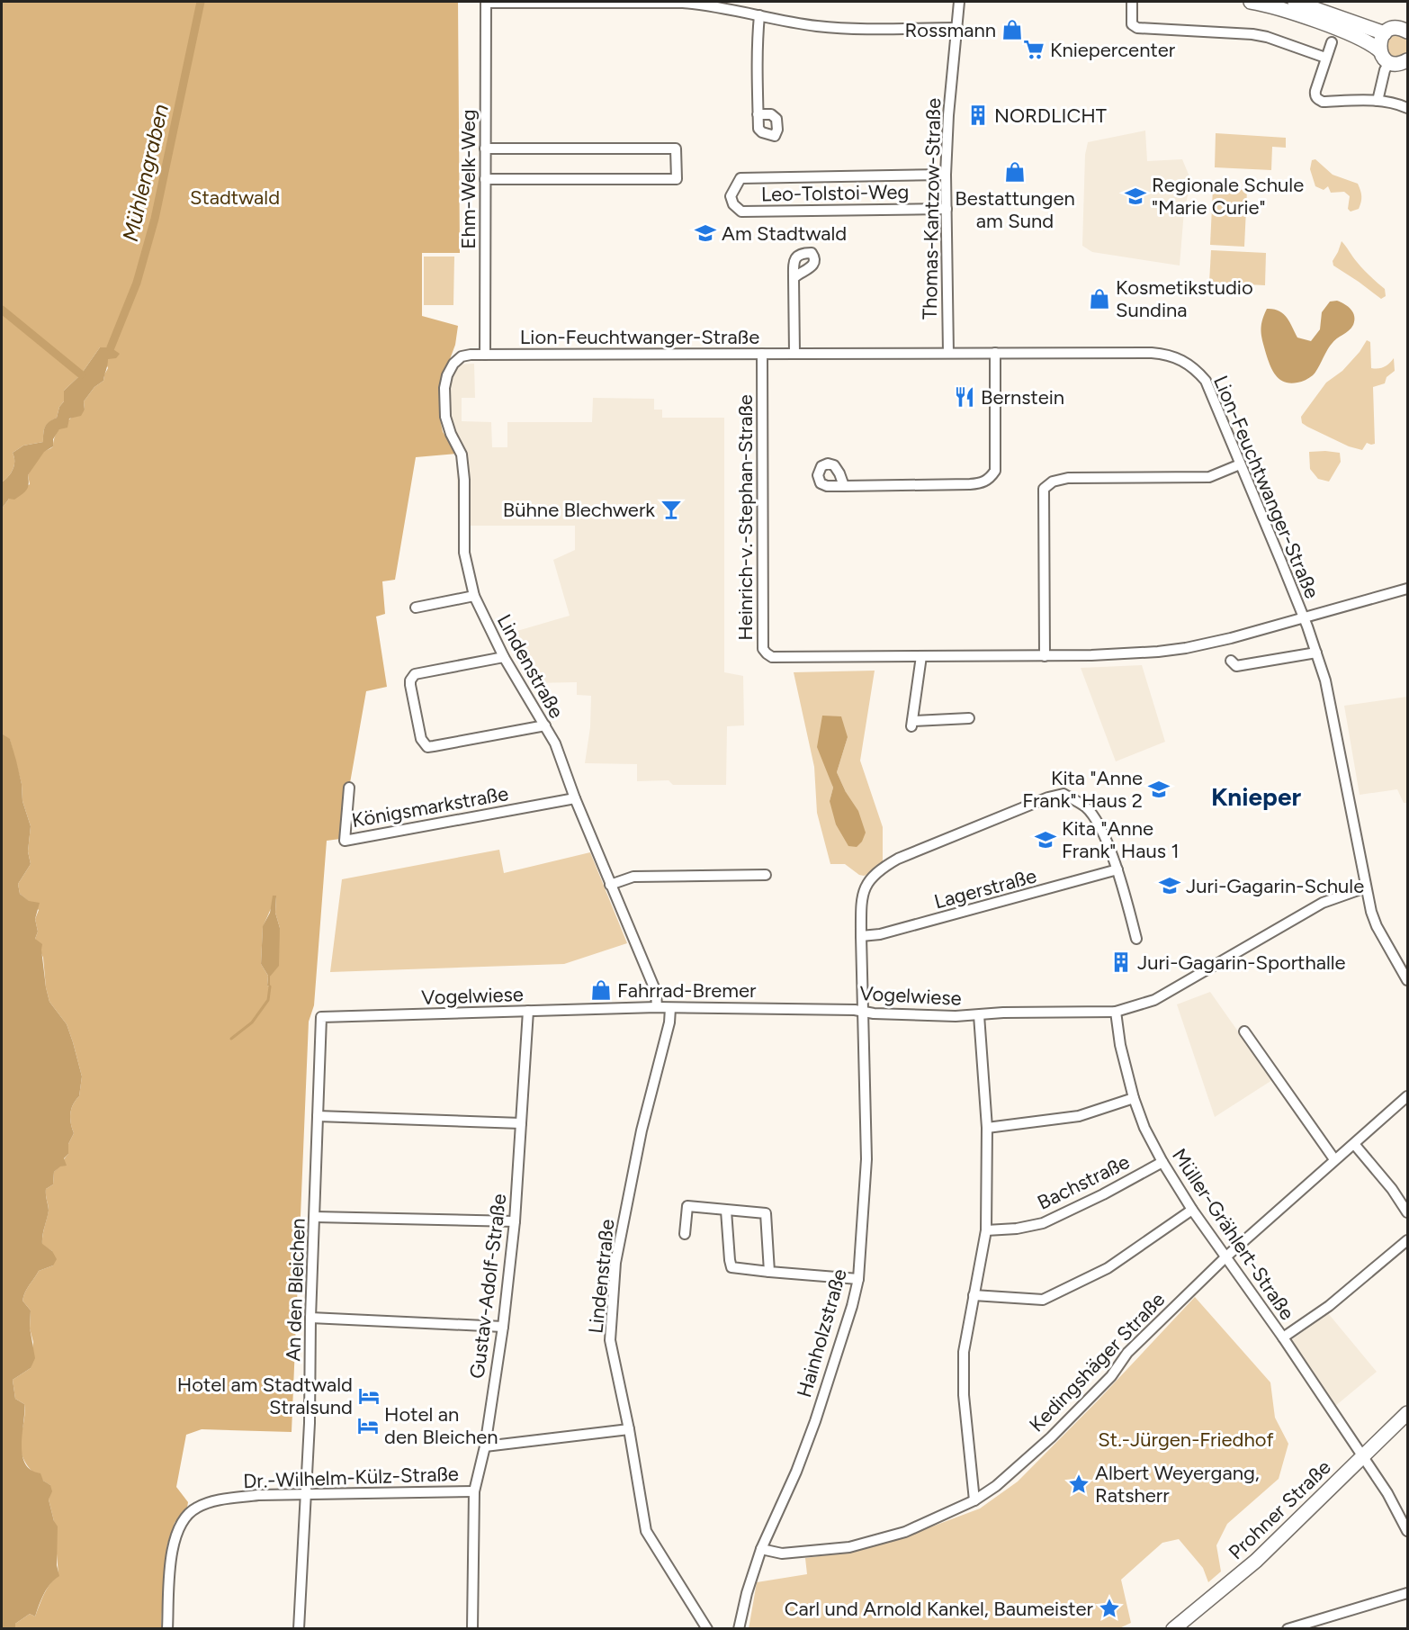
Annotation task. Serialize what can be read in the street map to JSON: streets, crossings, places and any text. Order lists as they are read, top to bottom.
{
  "streets": {
    "main road": ["Prohner Straße"],
    "street": [
      "Ehm-Welk-Weg",
      "Leo-Tolstoi-Weg",
      "Thomas-Kantzow-Straße",
      "Lion-Feuchtwanger-Straße",
      "Heinrich-v.-Stephan-Straße",
      "Lindenstraße",
      "Königsmarkstraße",
      "Lagerstraße",
      "Vogelwiese",
      "Bachstraße",
      "Müller-Grählert-Straße",
      "Gustav-Adolf-Straße",
      "An den Bleichen",
      "Hainholzstraße",
      "Kedingshäger Straße",
      "Dr.-Wilhelm-Külz-Straße"
    ]
  },
  "crossings": [
    ["Ehm-Welk-Weg", "Lion-Feuchtwanger-Straße"],
    ["Ehm-Welk-Weg", "Lindenstraße"],
    ["Leo-Tolstoi-Weg", "Thomas-Kantzow-Straße"],
    ["Thomas-Kantzow-Straße", "Lion-Feuchtwanger-Straße"],
    ["Lion-Feuchtwanger-Straße", "Heinrich-v.-Stephan-Straße"],
    ["Lion-Feuchtwanger-Straße", "Lindenstraße"],
    ["Lion-Feuchtwanger-Straße", "Vogelwiese"],
    ["Lindenstraße", "Königsmarkstraße"],
    ["Lindenstraße", "Vogelwiese"],
    ["Lagerstraße", "Hainholzstraße"],
    ["Vogelwiese", "Müller-Grählert-Straße"],
    ["Vogelwiese", "Gustav-Adolf-Straße"],
    ["Vogelwiese", "An den Bleichen"],
    ["Vogelwiese", "Hainholzstraße"],
    ["Bachstraße", "Müller-Grählert-Straße"],
    ["Müller-Grählert-Straße", "Kedingshäger Straße"],
    ["Müller-Grählert-Straße", "Prohner Straße"],
    ["Gustav-Adolf-Straße", "Dr.-Wilhelm-Külz-Straße"],
    ["An den Bleichen", "Dr.-Wilhelm-Külz-Straße"],
    ["Hainholzstraße", "Kedingshäger Straße"]
  ],
  "districts": ["Knieper"],
  "water": ["Mühlengraben"],
  "parks": ["Stadtwald", "St.-Jürgen-Friedhof"],
  "places": {
    "shop": [
      "Rossmann",
      "Bestattungen am Sund",
      "Kosmetikstudio Sundina",
      "Fahrrad-Bremer"
    ],
    "supermarket": ["Kniepercenter"],
    "building": ["NORDLICHT", "Juri-Gagarin-Sporthalle"],
    "school or university": [
      "Regionale Schule \"Marie Curie\"",
      "Am Stadtwald",
      "Kita \"Anne Frank\" Haus 2",
      "Kita \"Anne Frank\" Haus 1",
      "Juri-Gagarin-Schule"
    ],
    "restaurant": ["Bernstein"],
    "bar": ["Bühne Blechwerk"],
    "hotel": ["Hotel am Stadtwald Stralsund", "Hotel an den Bleichen"],
    "place": ["Albert Weyergang, Ratsherr", "Carl und Arnold Kankel, Baumeister"]
  }
}
